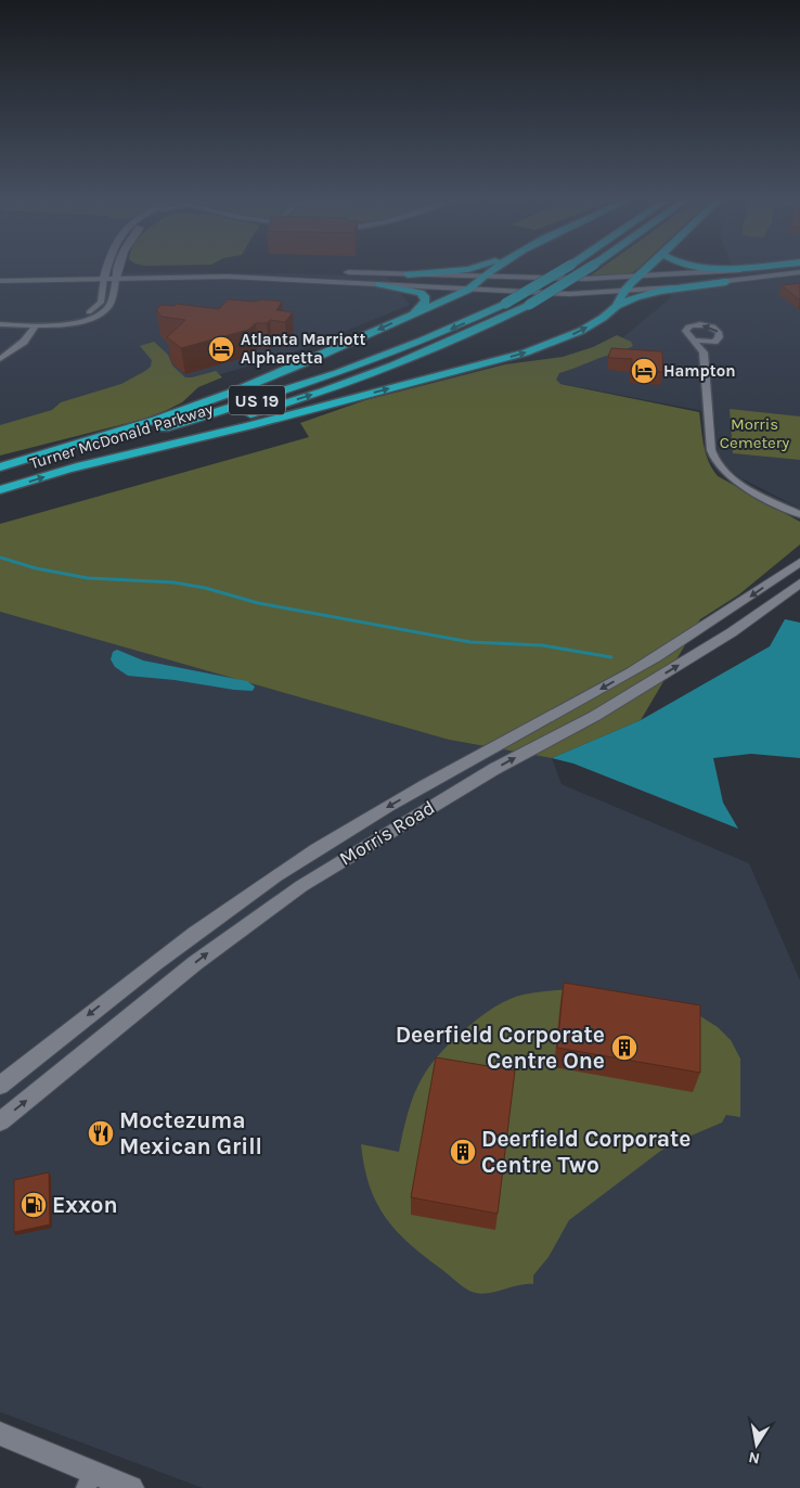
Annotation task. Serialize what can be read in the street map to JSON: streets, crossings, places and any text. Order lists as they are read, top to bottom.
{
  "streets": {
    "highway": ["US 19", "Turner McDonald Parkway"],
    "main road": ["Morris Road"]
  },
  "parks": ["Morris Cemetery"],
  "places": {
    "hotel": ["Atlanta Marriott Alpharetta", "Hampton"],
    "building": ["Deerfield Corporate Centre One", "Deerfield Corporate Centre Two"],
    "restaurant": ["Moctezuma Mexican Grill"],
    "fuel station": ["Exxon"]
  },
  "north": "bottom"
}
